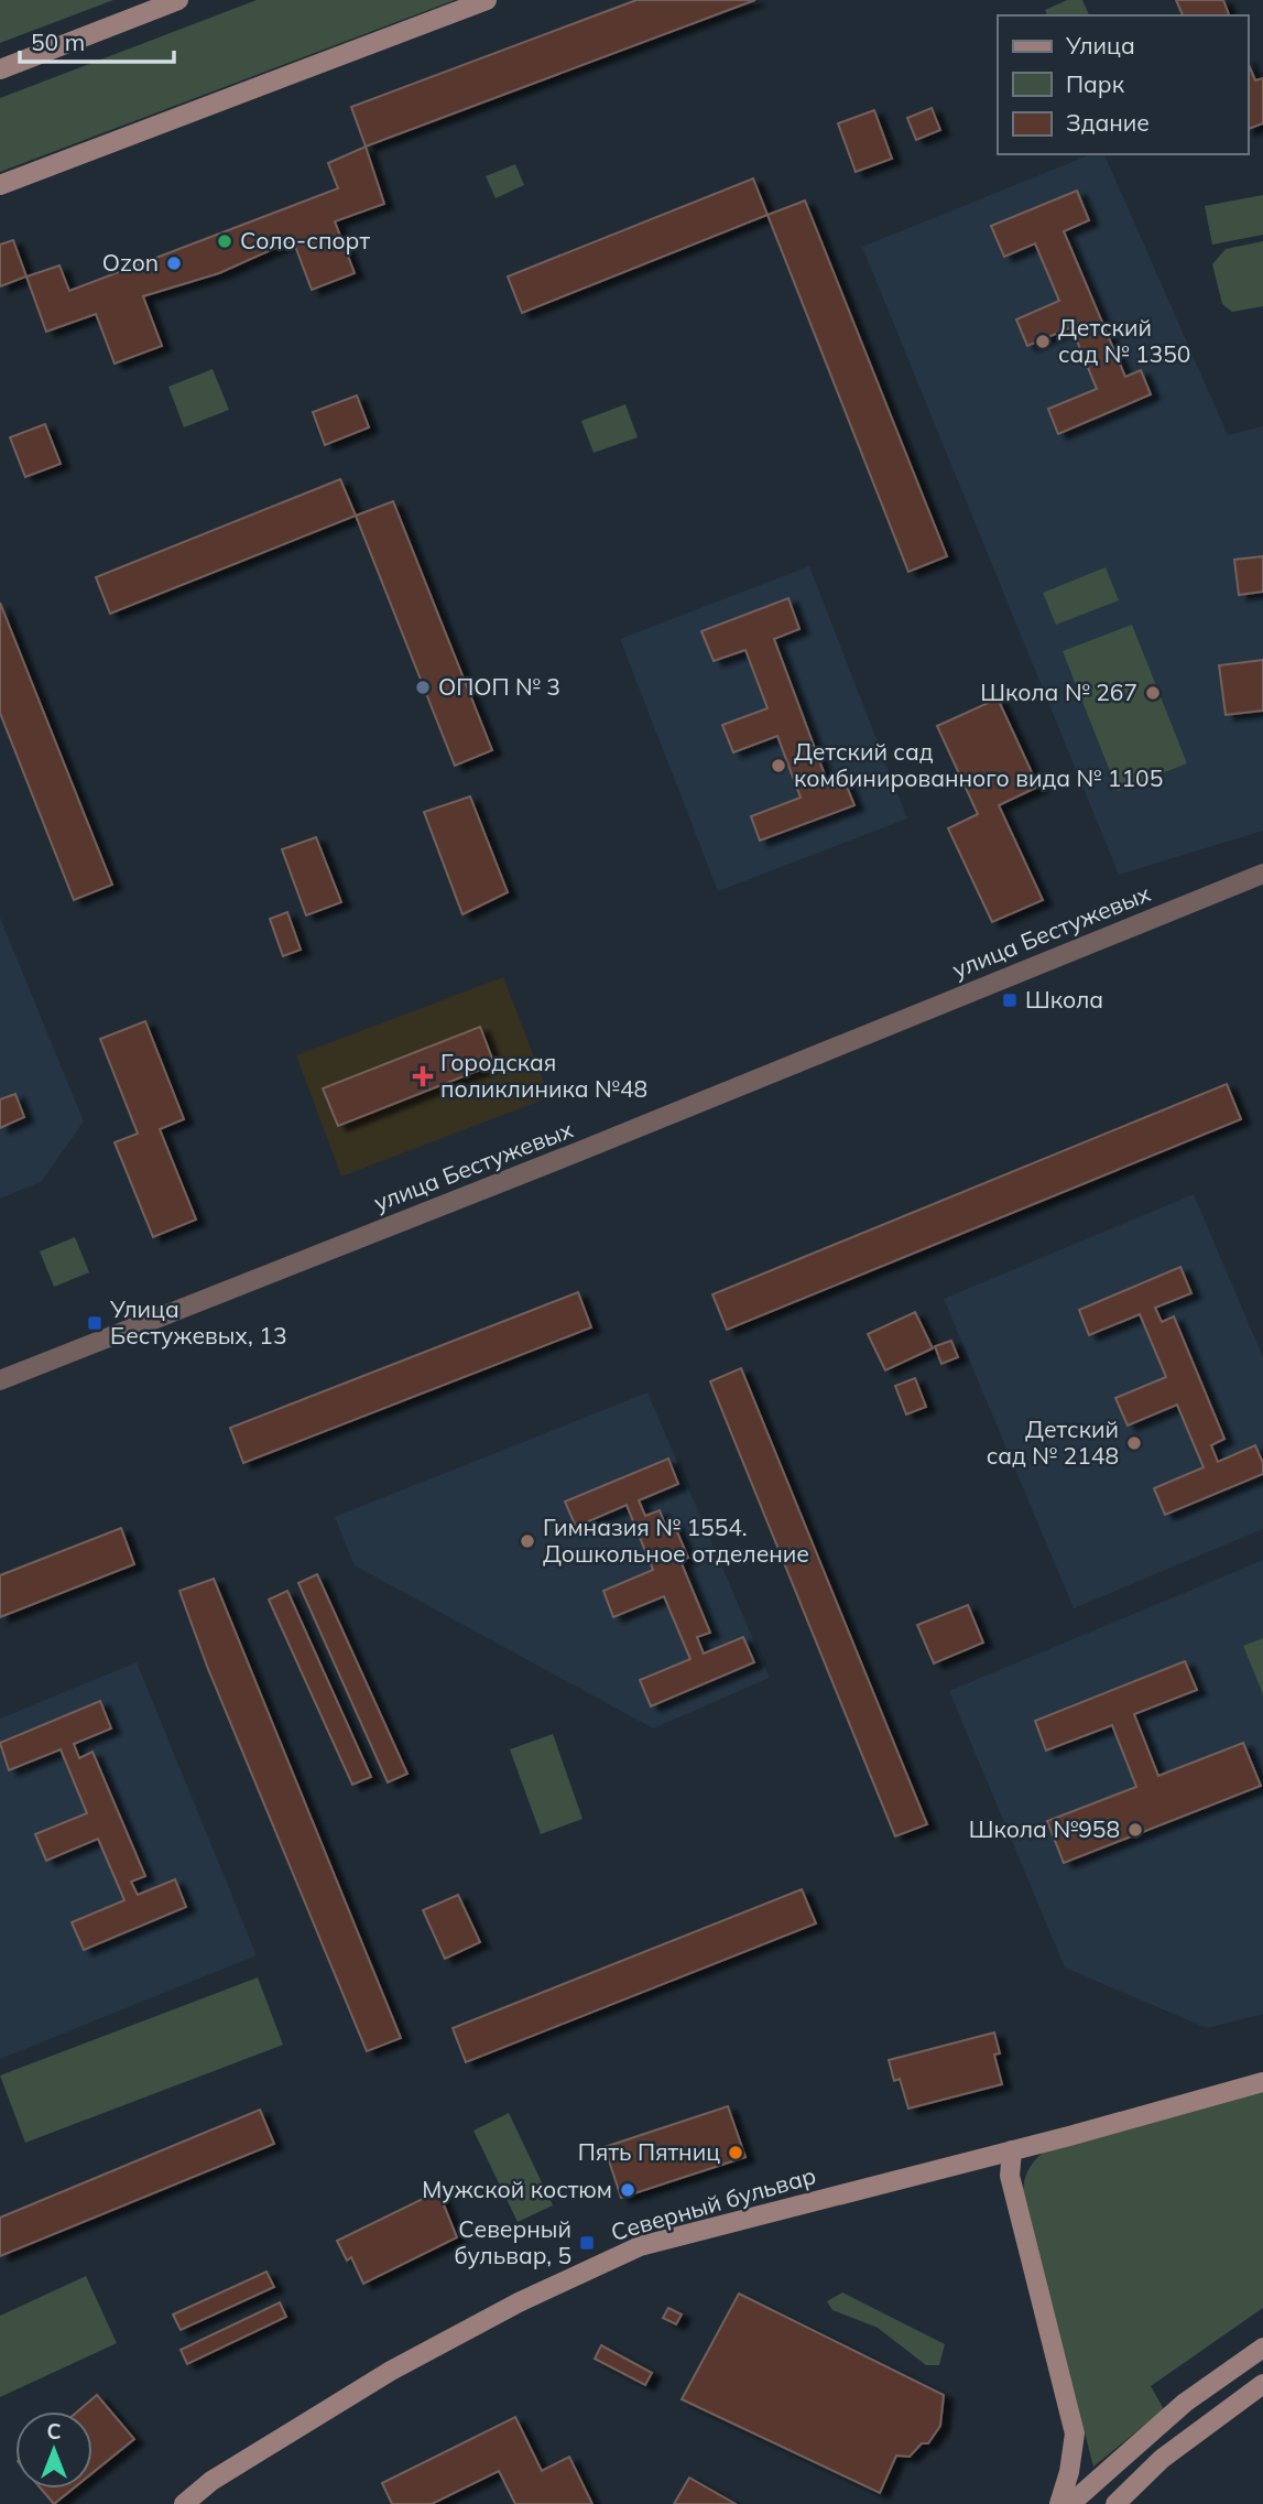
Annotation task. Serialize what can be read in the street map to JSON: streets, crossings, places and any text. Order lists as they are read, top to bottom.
{
  "streets": {
    "main road": ["Северный бульвар"],
    "street": ["улица Бестужевых"]
  },
  "places": {
    "other": [
      "Соло-спорт",
      "Ozon",
      "Детский сад № 1350",
      "ОПОП № 3",
      "Школа № 267",
      "Детский сад комбинированного вида № 1105",
      "Детский сад № 2148",
      "Гимназия № 1554. Дошкольное отделение",
      "Школа №958",
      "Пять Пятниц",
      "Мужской костюм"
    ],
    "transit": ["Школа", "Улица Бестужевых, 13", "Северный бульвар, 5"],
    "health": ["Городская поликлиника №48"]
  },
  "legend": ["Улица", "Парк", "Здание"],
  "scale_bar": "50 m",
  "north": "top"
}
